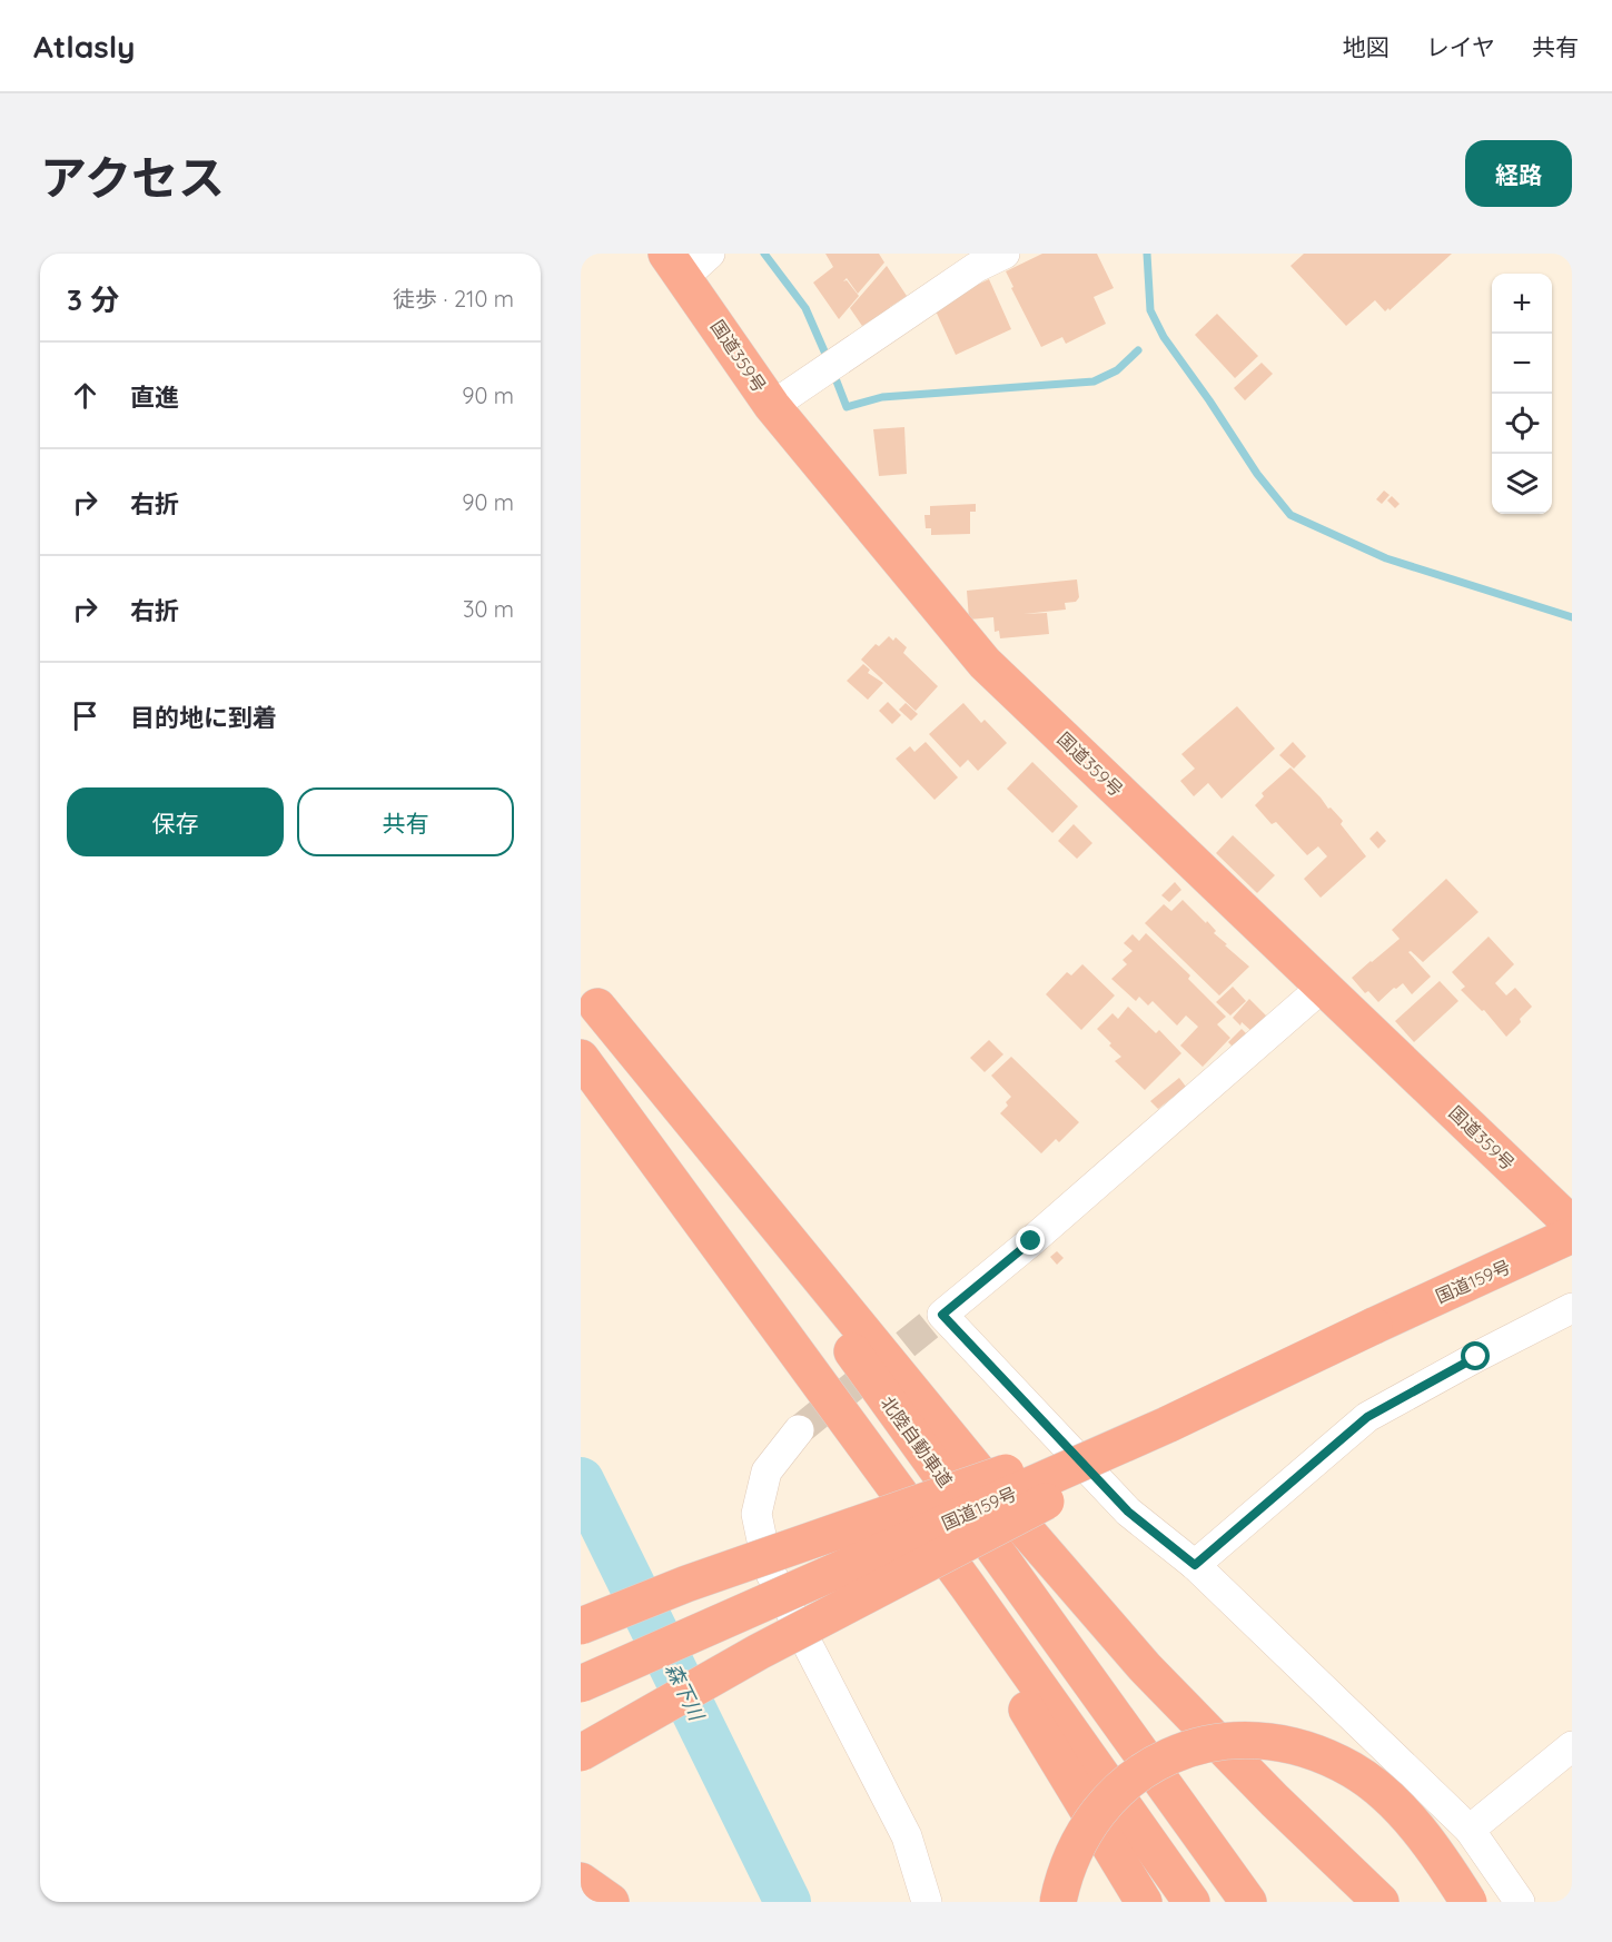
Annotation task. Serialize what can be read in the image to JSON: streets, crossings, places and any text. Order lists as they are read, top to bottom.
{
  "streets": {
    "highway": ["国道359号", "国道159号", "北陸自動車道"]
  },
  "water": ["森下川"],
  "page": {
    "header": "Atlasly",
    "nav": ["地図", "レイヤ", "共有"],
    "title": "アクセス",
    "buttons": [
      "経路",
      ["保存", "共有"]
    ],
    "heading": ["3 分", "徒歩 · 210 m"],
    "map_buttons": ["+", "−"],
    "list": [
      ["直進", "90 m"],
      ["右折", "90 m"],
      ["右折", "30 m"],
      "目的地に到着"
    ]
  }
}
